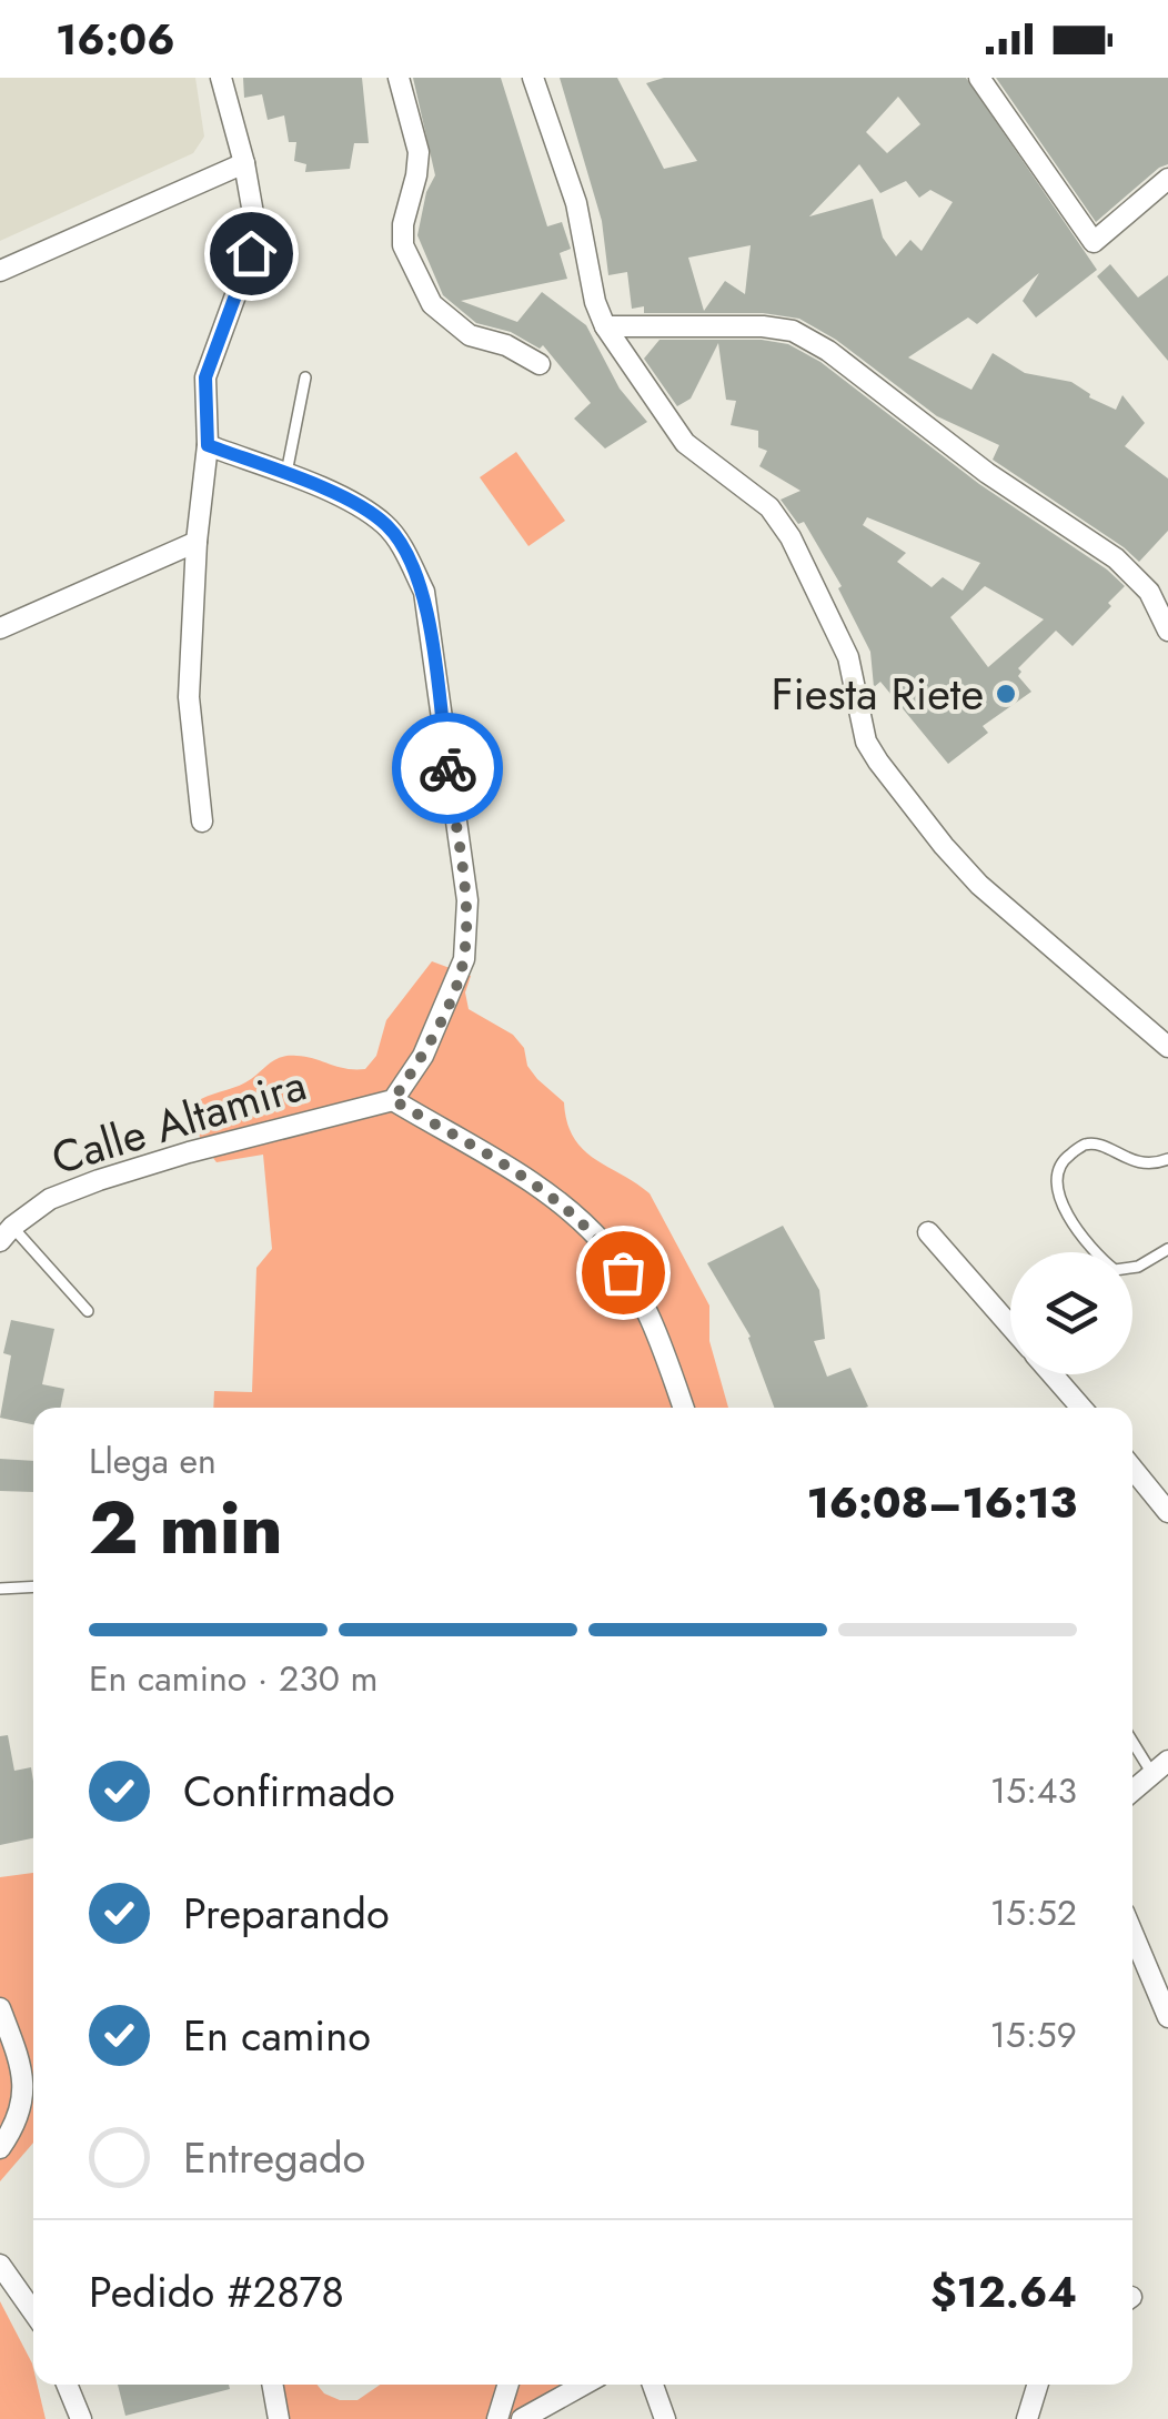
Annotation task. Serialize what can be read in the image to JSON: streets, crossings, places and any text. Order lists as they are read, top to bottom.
{
  "streets": {
    "street": ["Calle Altamira"]
  },
  "places": ["Fiesta Riete"],
  "page": {
    "status": "16:06",
    "heading": ["2 min", "Llega en", "16:08–16:13"],
    "panel": ["Pedido #2878", "$12.64"],
    "bar": "En camino · 230 m",
    "list": [
      ["Confirmado", "15:43"],
      ["Preparando", "15:52"],
      ["En camino", "15:59"],
      "Entregado"
    ]
  }
}
